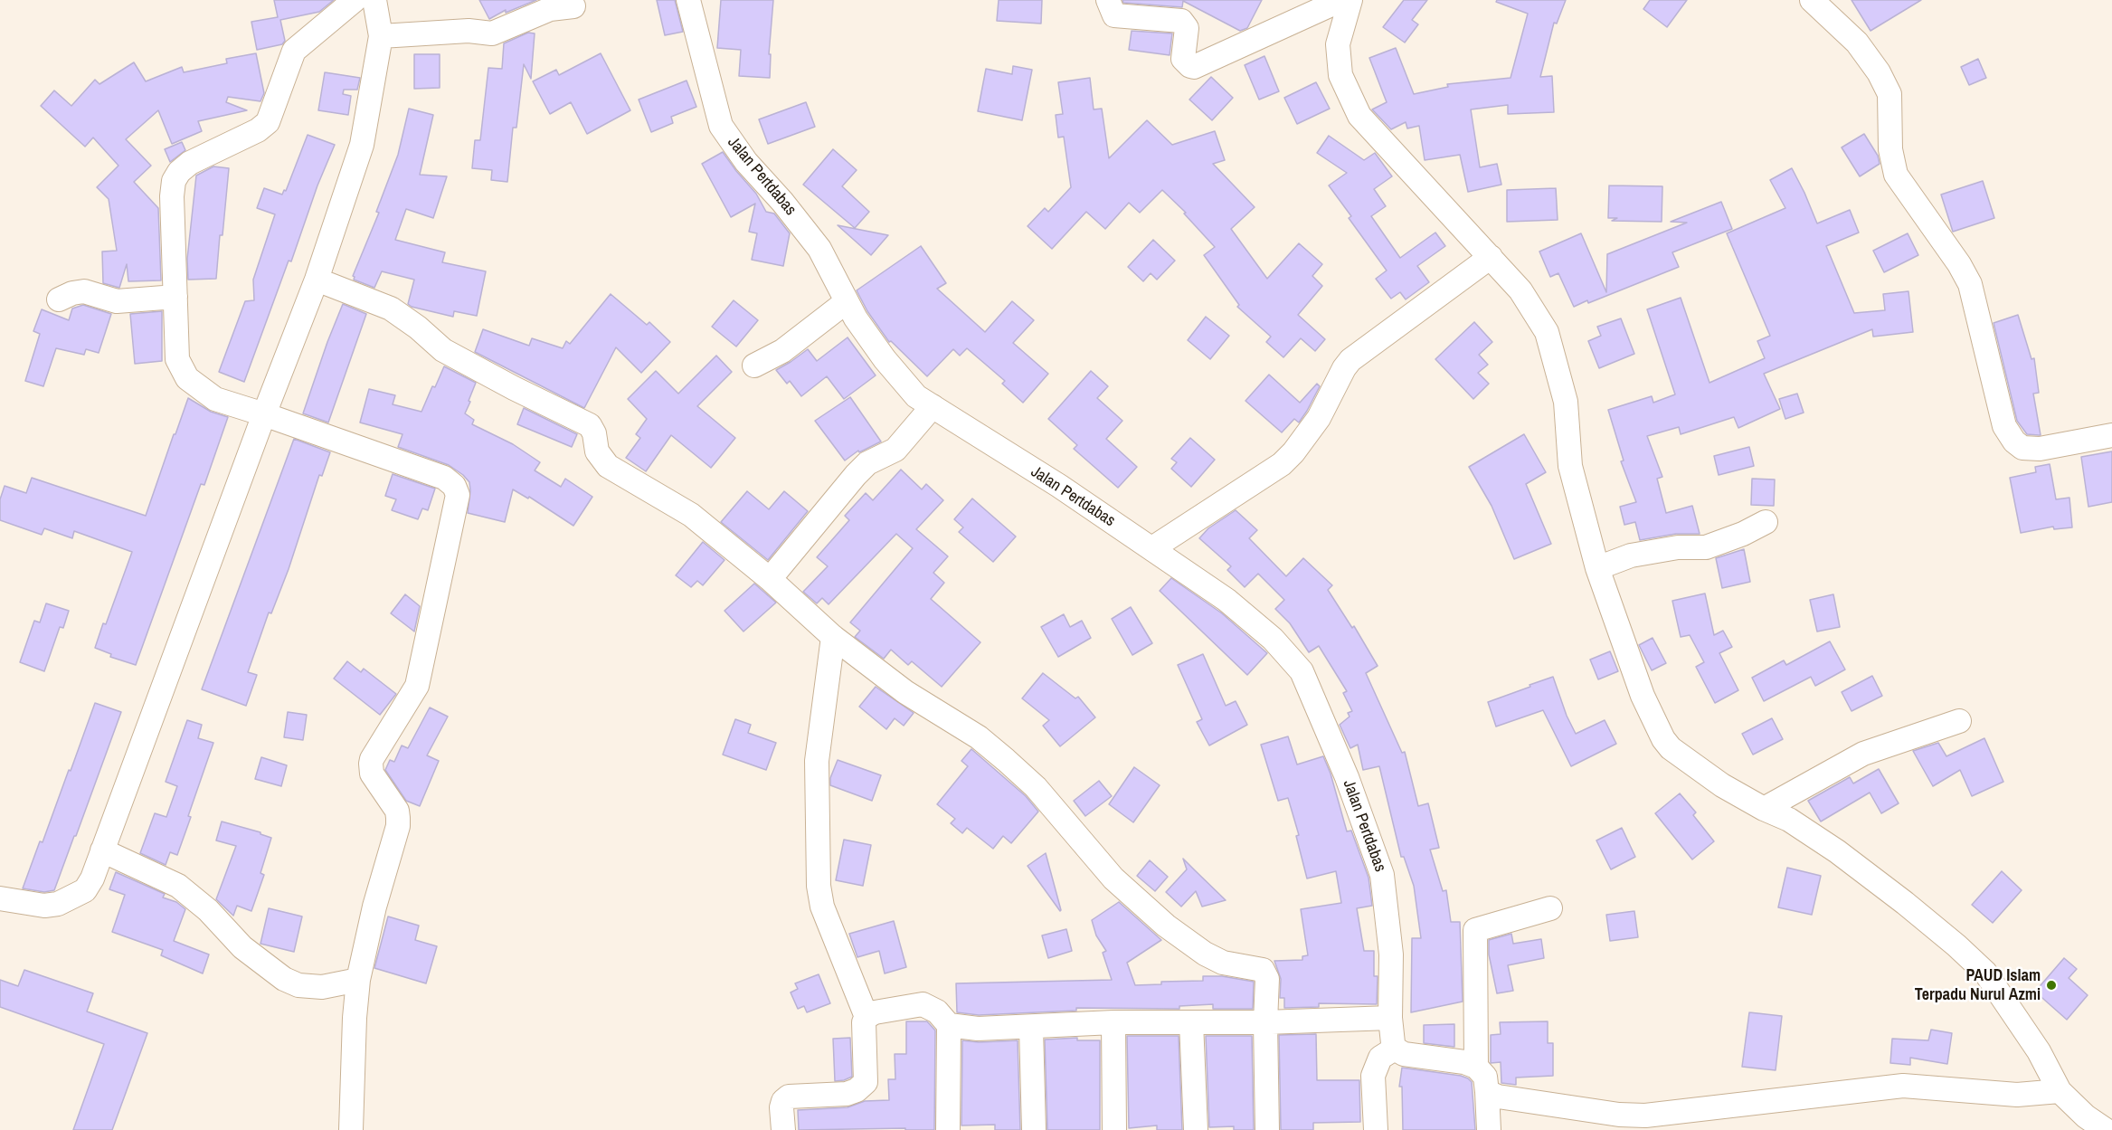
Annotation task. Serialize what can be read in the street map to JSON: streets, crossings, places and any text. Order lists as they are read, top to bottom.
{
  "streets": {
    "street": ["Jalan Pertdabas"]
  },
  "places": ["PAUD Islam Terpadu Nurul Azmi"]
}
